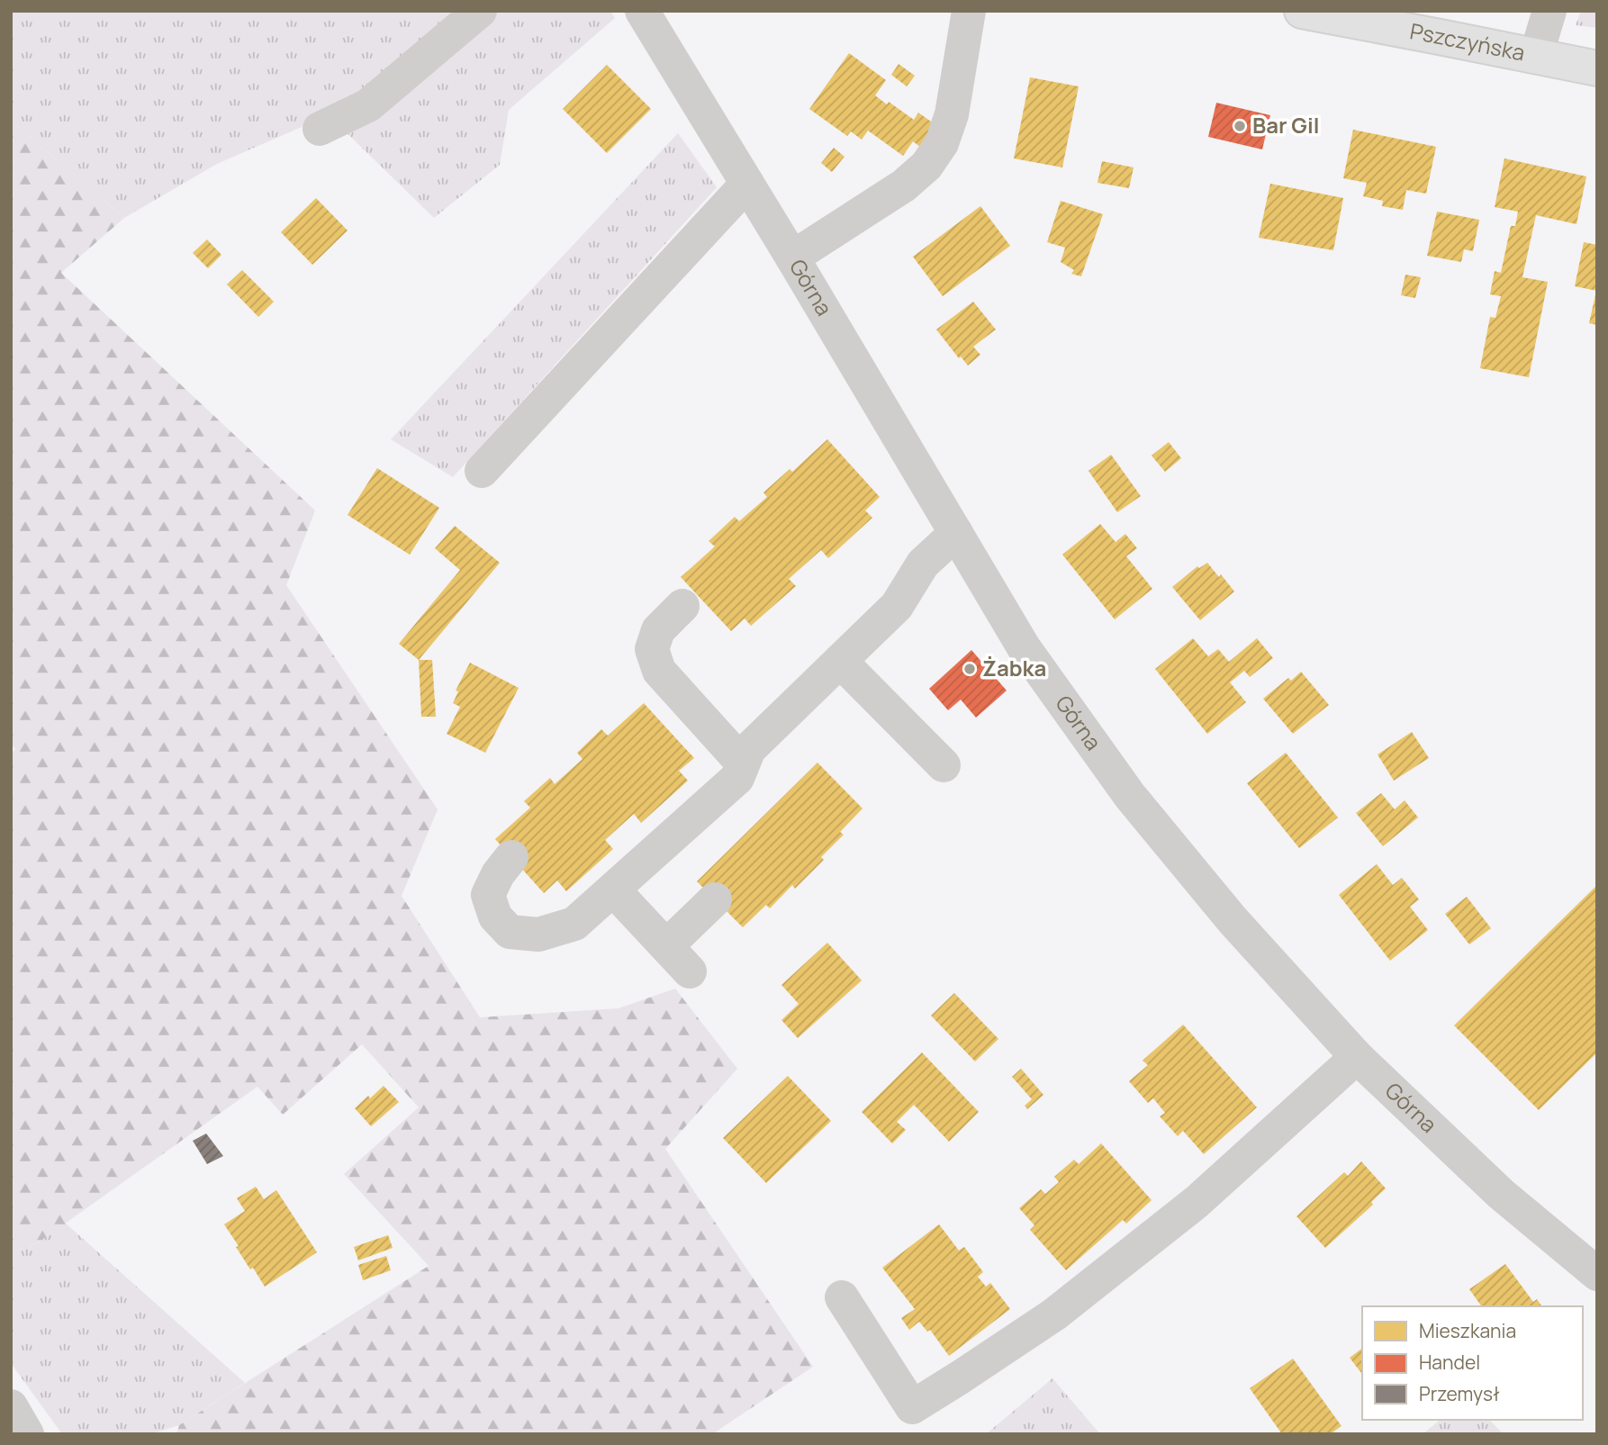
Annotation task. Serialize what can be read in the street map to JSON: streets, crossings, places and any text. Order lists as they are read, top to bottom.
{
  "streets": {
    "main road": ["Pszczyńska"],
    "street": ["Górna"]
  },
  "places": ["Bar Gil", "Żabka"],
  "legend": ["Mieszkania", "Handel", "Przemysł"]
}
